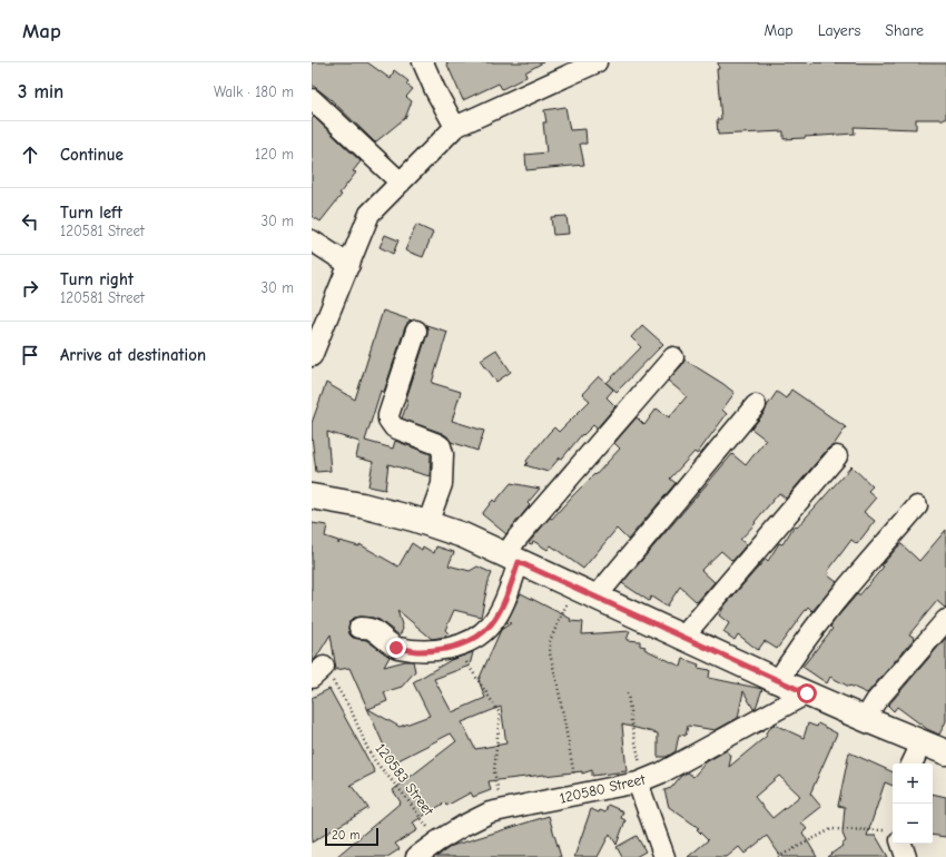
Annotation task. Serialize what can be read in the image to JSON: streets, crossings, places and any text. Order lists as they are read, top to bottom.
{
  "streets": {
    "street": ["120580 Street"],
    "path": ["120583 Street"]
  },
  "crossings": [
    ["120583 Street", "120580 Street"]
  ],
  "scale_bar": "20 m",
  "page": {
    "header": "Map",
    "nav": ["Map", "Layers", "Share"],
    "heading": ["3 min", "Walk · 180 m"],
    "list": [
      ["Continue", "120 m"],
      ["Turn left", "120581 Street", "30 m"],
      ["Turn right", "120581 Street", "30 m"],
      "Arrive at destination"
    ],
    "map_buttons": ["+", "−"],
    "scale": "20 m"
  }
}
